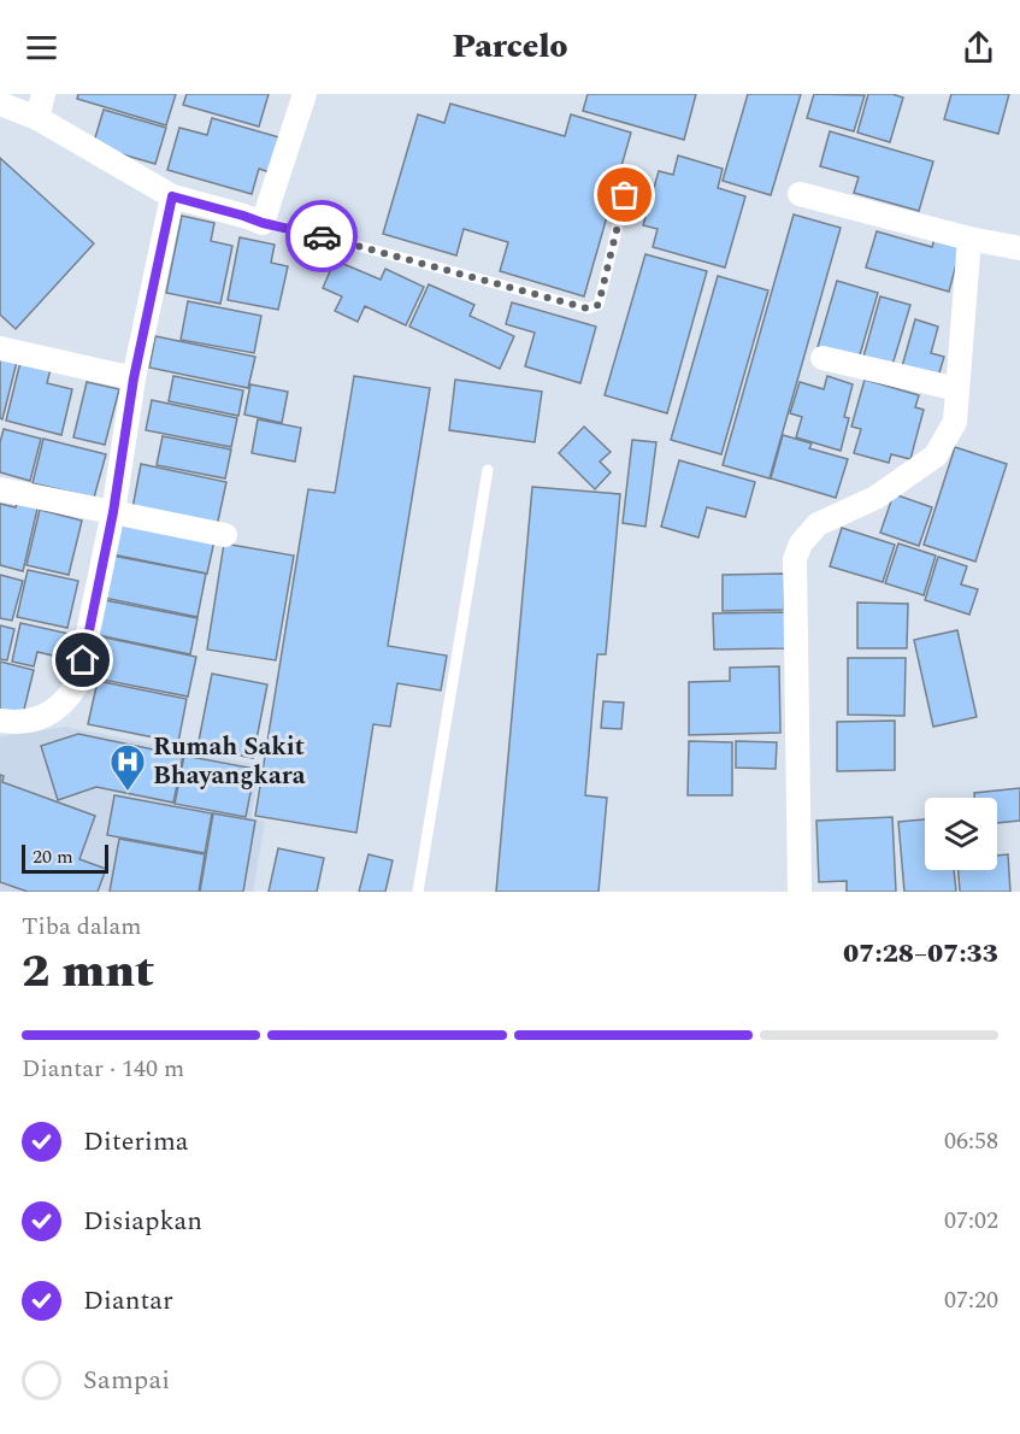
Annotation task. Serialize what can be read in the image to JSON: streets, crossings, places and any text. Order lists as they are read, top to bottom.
{
  "places": {
    "hospital": ["Rumah Sakit Bhayangkara"]
  },
  "scale_bar": "20 m",
  "page": {
    "header": "Parcelo",
    "scale": "20 m",
    "heading": ["2 mnt", "Tiba dalam", "07:28–07:33"],
    "bar": "Diantar · 140 m",
    "list": [
      ["Diterima", "06:58"],
      ["Disiapkan", "07:02"],
      ["Diantar", "07:20"],
      "Sampai"
    ]
  }
}
